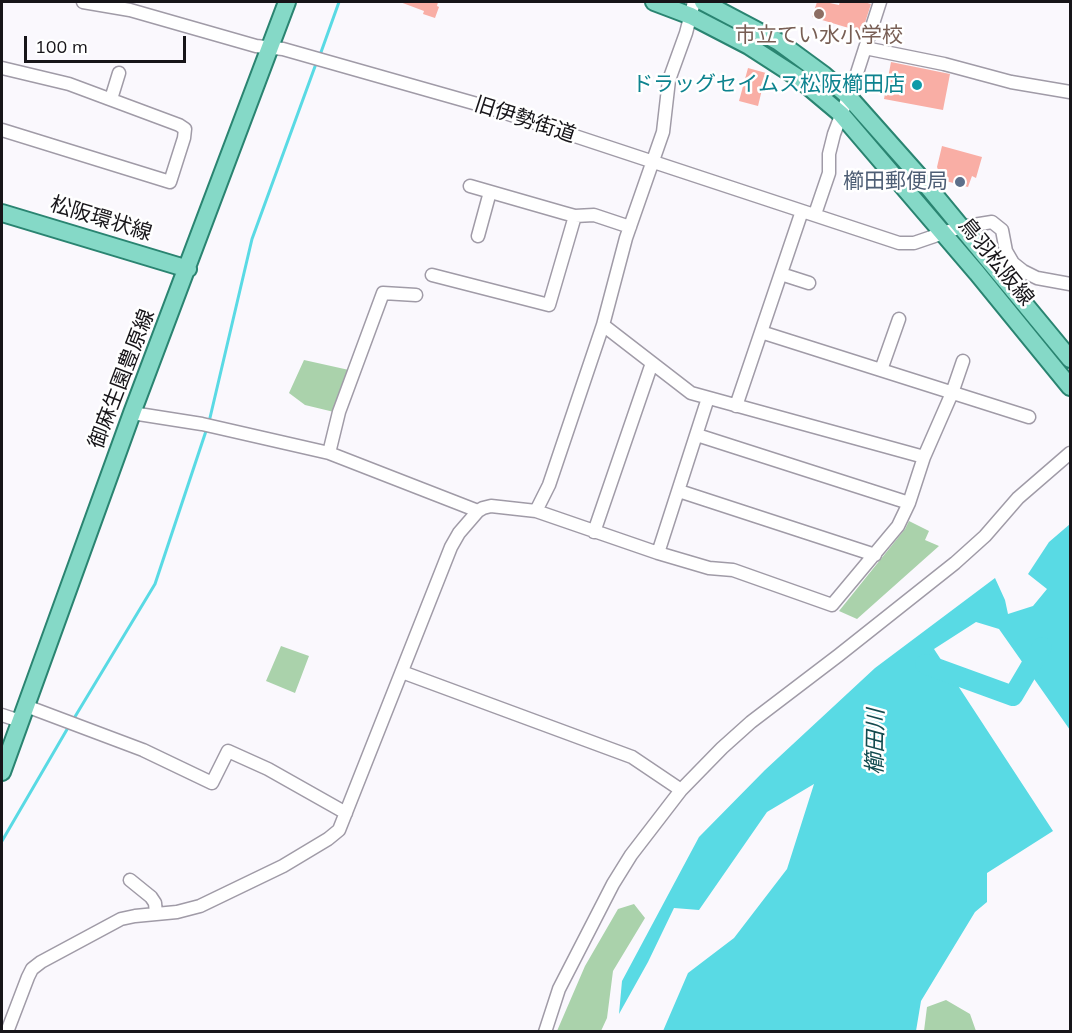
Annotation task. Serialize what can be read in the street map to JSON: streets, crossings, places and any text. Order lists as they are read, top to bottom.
{
  "streets": {
    "main road": ["松阪環状線", "鳥羽松阪線", "御麻生園豊原線"],
    "street": ["旧伊勢街道"]
  },
  "crossings": [
    ["旧伊勢街道", "鳥羽松阪線"],
    ["旧伊勢街道", "御麻生園豊原線"],
    ["松阪環状線", "御麻生園豊原線"]
  ],
  "water": ["櫛田川"],
  "places": ["市立てい水小学校", "ドラッグセイムス松阪櫛田店", "櫛田郵便局"],
  "scale_bar": "100 m"
}
